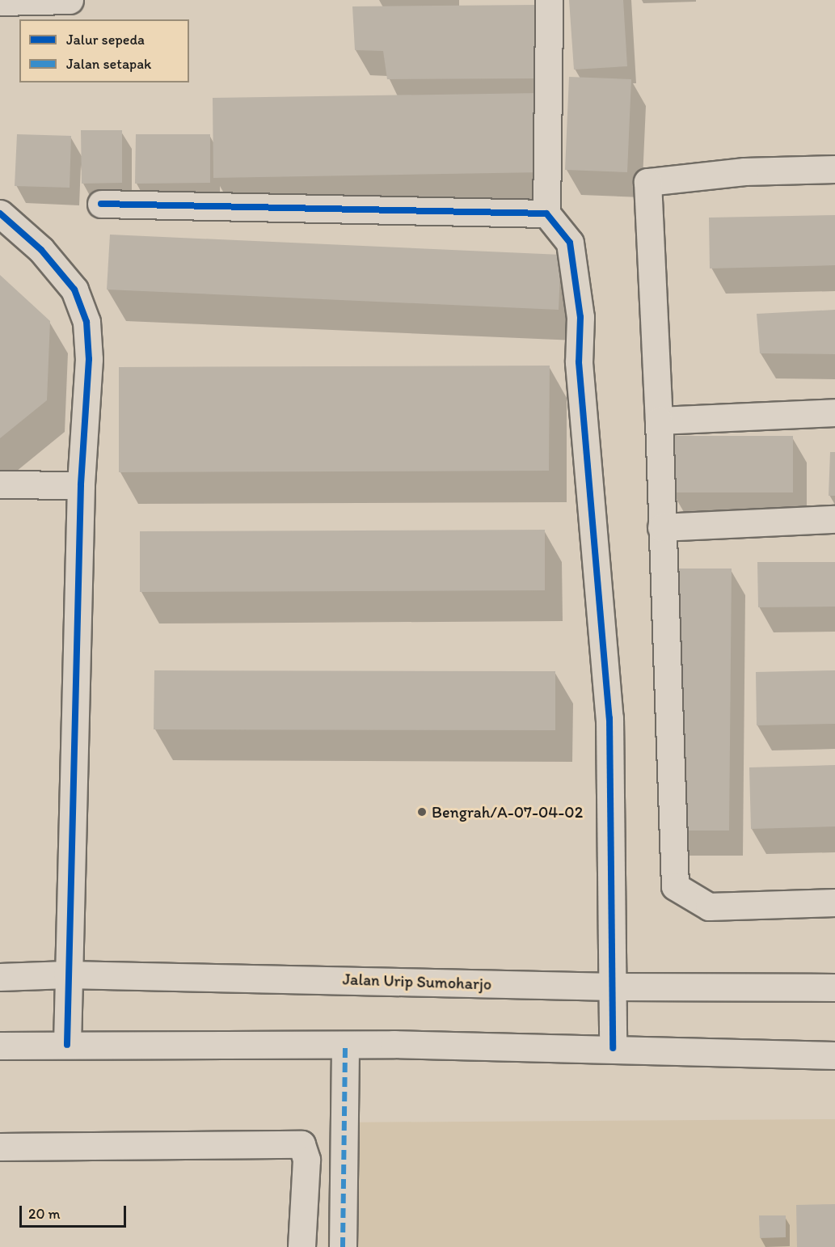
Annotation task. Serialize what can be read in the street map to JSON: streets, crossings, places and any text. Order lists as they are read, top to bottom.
{
  "streets": {
    "main road": ["Jalan Urip Sumoharjo"]
  },
  "places": ["Bengrah/A-07-04-02"],
  "legend": ["Jalur sepeda", "Jalan setapak"],
  "scale_bar": "20 m"
}
